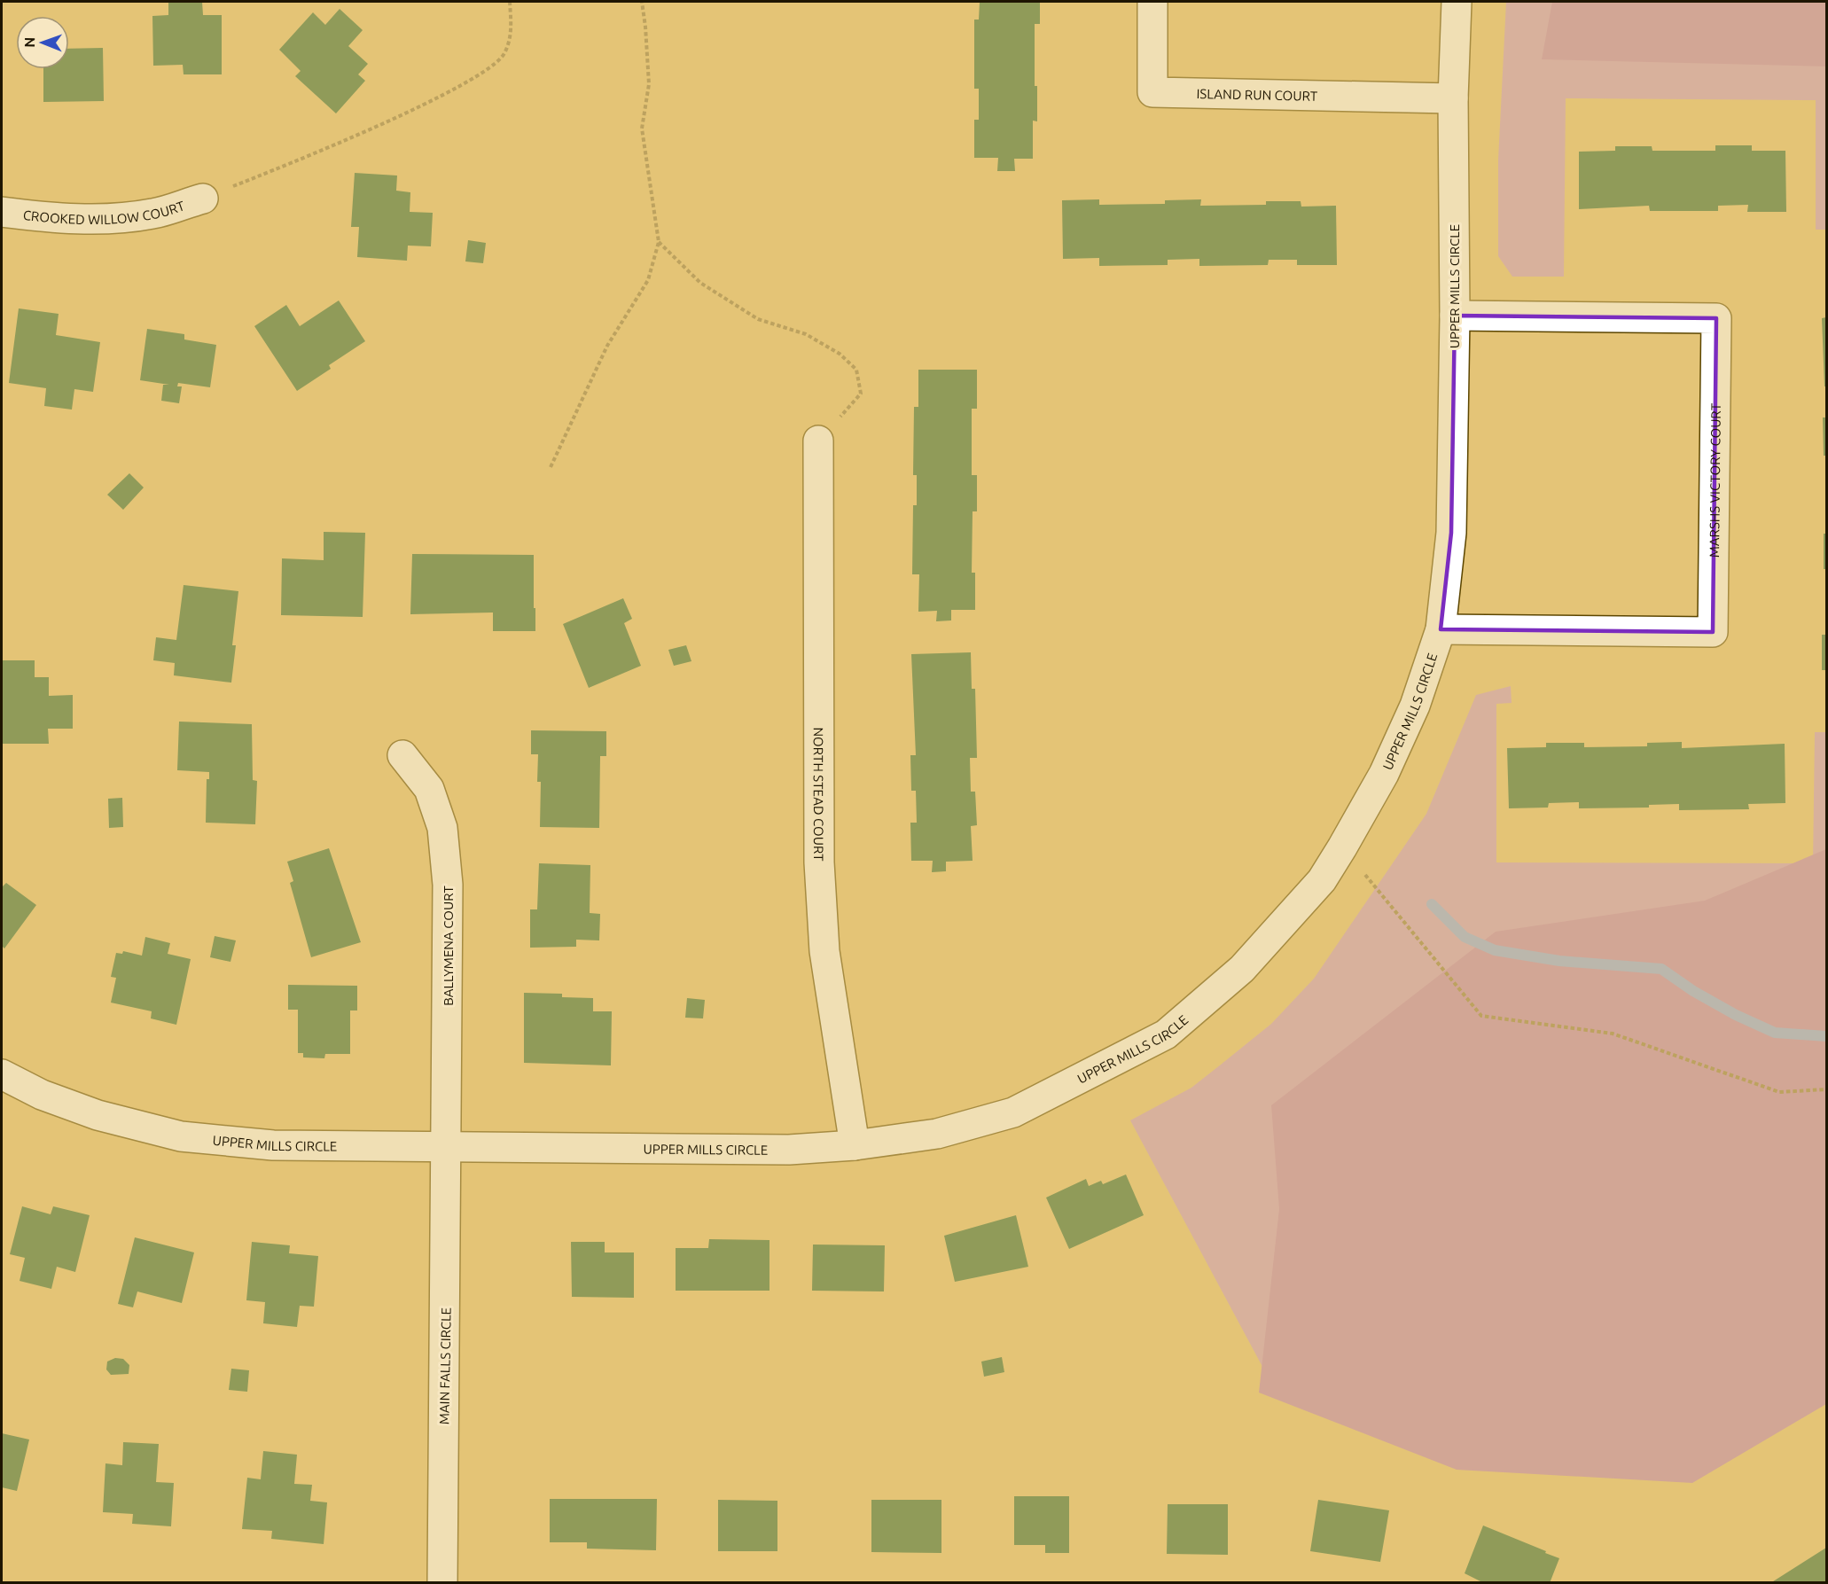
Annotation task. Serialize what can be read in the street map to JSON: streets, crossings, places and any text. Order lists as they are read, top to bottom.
{
  "streets": {
    "street": [
      "ISLAND RUN COURT",
      "CROOKED WILLOW COURT",
      "UPPER MILLS CIRCLE",
      "MARSHS VICTORY COURT",
      "NORTH STEAD COURT",
      "BALLYMENA COURT",
      "MAIN FALLS CIRCLE"
    ]
  },
  "crossings": [
    ["ISLAND RUN COURT", "UPPER MILLS CIRCLE"],
    ["UPPER MILLS CIRCLE", "MARSHS VICTORY COURT"],
    ["UPPER MILLS CIRCLE", "NORTH STEAD COURT"],
    ["UPPER MILLS CIRCLE", "BALLYMENA COURT"],
    ["UPPER MILLS CIRCLE", "MAIN FALLS CIRCLE"],
    ["BALLYMENA COURT", "MAIN FALLS CIRCLE"]
  ],
  "north": "left"
}
